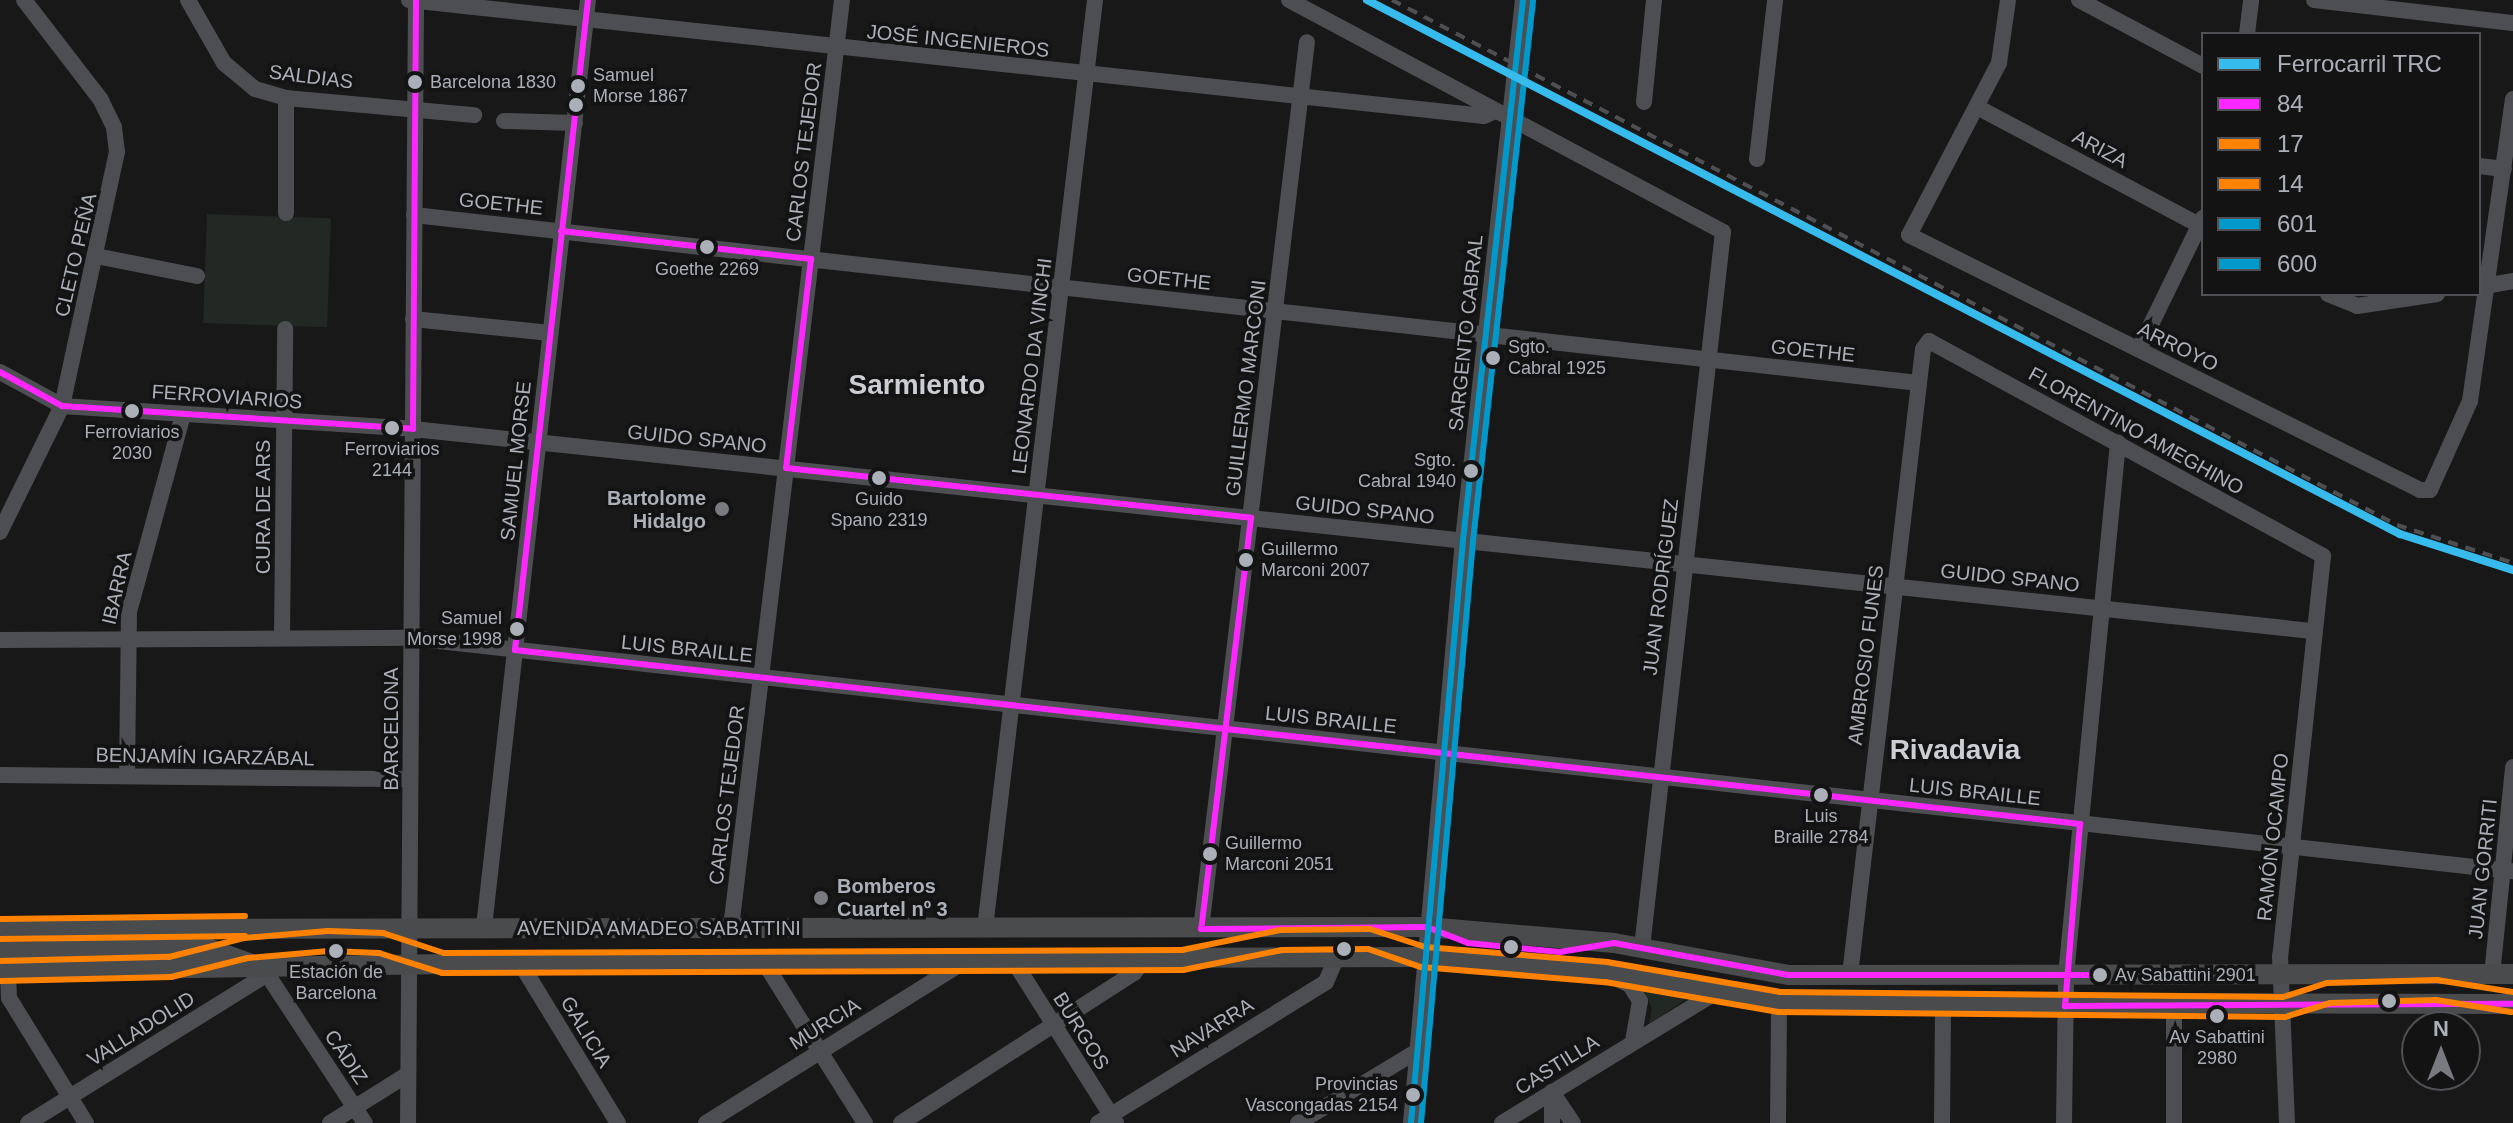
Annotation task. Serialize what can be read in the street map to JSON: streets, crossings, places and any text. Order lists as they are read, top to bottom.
{
  "streets": {
    "main road": ["AVENIDA AMADEO SABATTINI"],
    "street": [
      "JOSÉ INGENIEROS",
      "SALDIAS",
      "ARIZA",
      "CARLOS TEJEDOR",
      "GOETHE",
      "CLETO PEÑA",
      "SARGENTO CABRAL",
      "ARROYO",
      "LEONARDO DA VINCHI",
      "GUILLERMO MARCONI",
      "FERROVIARIOS",
      "FLORENTINO AMEGHINO",
      "GUIDO SPANO",
      "SAMUEL MORSE",
      "CURA DE ARS",
      "JUAN RODRÍGUEZ",
      "IBARRA",
      "LUIS BRAILLE",
      "AMBROSIO FUNES",
      "BARCELONA",
      "BENJAMÍN IGARZÁBAL",
      "RAMÓN OCAMPO",
      "JUAN GORRITI",
      "MURCIA",
      "NAVARRA",
      "VALLADOLID",
      "BURGOS",
      "GALICIA",
      "CÁDIZ",
      "CASTILLA"
    ]
  },
  "crossings": [
    ["JOSÉ INGENIEROS", "CARLOS TEJEDOR"],
    ["JOSÉ INGENIEROS", "SARGENTO CABRAL"],
    ["JOSÉ INGENIEROS", "LEONARDO DA VINCHI"],
    ["JOSÉ INGENIEROS", "GUILLERMO MARCONI"],
    ["JOSÉ INGENIEROS", "SAMUEL MORSE"],
    ["JOSÉ INGENIEROS", "JUAN RODRÍGUEZ"],
    ["JOSÉ INGENIEROS", "BARCELONA"],
    ["SALDIAS", "BARCELONA"],
    ["ARIZA", "ARROYO"],
    ["CARLOS TEJEDOR", "GOETHE"],
    ["CARLOS TEJEDOR", "GUIDO SPANO"],
    ["CARLOS TEJEDOR", "LUIS BRAILLE"],
    ["CARLOS TEJEDOR", "AVENIDA AMADEO SABATTINI"],
    ["GOETHE", "SARGENTO CABRAL"],
    ["GOETHE", "LEONARDO DA VINCHI"],
    ["GOETHE", "GUILLERMO MARCONI"],
    ["GOETHE", "SAMUEL MORSE"],
    ["GOETHE", "JUAN RODRÍGUEZ"],
    ["GOETHE", "AMBROSIO FUNES"],
    ["GOETHE", "BARCELONA"],
    ["CLETO PEÑA", "FERROVIARIOS"],
    ["SARGENTO CABRAL", "GUIDO SPANO"],
    ["SARGENTO CABRAL", "JUAN RODRÍGUEZ"],
    ["SARGENTO CABRAL", "LUIS BRAILLE"],
    ["SARGENTO CABRAL", "AVENIDA AMADEO SABATTINI"],
    ["LEONARDO DA VINCHI", "GUIDO SPANO"],
    ["LEONARDO DA VINCHI", "LUIS BRAILLE"],
    ["LEONARDO DA VINCHI", "AVENIDA AMADEO SABATTINI"],
    ["GUILLERMO MARCONI", "GUIDO SPANO"],
    ["GUILLERMO MARCONI", "LUIS BRAILLE"],
    ["GUILLERMO MARCONI", "AVENIDA AMADEO SABATTINI"],
    ["FERROVIARIOS", "GUIDO SPANO"],
    ["FERROVIARIOS", "CURA DE ARS"],
    ["FERROVIARIOS", "IBARRA"],
    ["FERROVIARIOS", "BARCELONA"],
    ["FLORENTINO AMEGHINO", "AMBROSIO FUNES"],
    ["FLORENTINO AMEGHINO", "RAMÓN OCAMPO"],
    ["GUIDO SPANO", "SAMUEL MORSE"],
    ["GUIDO SPANO", "JUAN RODRÍGUEZ"],
    ["GUIDO SPANO", "AMBROSIO FUNES"],
    ["GUIDO SPANO", "BARCELONA"],
    ["GUIDO SPANO", "RAMÓN OCAMPO"],
    ["SAMUEL MORSE", "LUIS BRAILLE"],
    ["SAMUEL MORSE", "AVENIDA AMADEO SABATTINI"],
    ["CURA DE ARS", "LUIS BRAILLE"],
    ["JUAN RODRÍGUEZ", "LUIS BRAILLE"],
    ["JUAN RODRÍGUEZ", "AVENIDA AMADEO SABATTINI"],
    ["IBARRA", "LUIS BRAILLE"],
    ["IBARRA", "BENJAMÍN IGARZÁBAL"],
    ["LUIS BRAILLE", "AMBROSIO FUNES"],
    ["LUIS BRAILLE", "BARCELONA"],
    ["LUIS BRAILLE", "RAMÓN OCAMPO"],
    ["LUIS BRAILLE", "JUAN GORRITI"],
    ["AMBROSIO FUNES", "AVENIDA AMADEO SABATTINI"],
    ["BARCELONA", "BENJAMÍN IGARZÁBAL"],
    ["BARCELONA", "AVENIDA AMADEO SABATTINI"],
    ["RAMÓN OCAMPO", "AVENIDA AMADEO SABATTINI"],
    ["JUAN GORRITI", "AVENIDA AMADEO SABATTINI"],
    ["AVENIDA AMADEO SABATTINI", "MURCIA"],
    ["AVENIDA AMADEO SABATTINI", "NAVARRA"],
    ["AVENIDA AMADEO SABATTINI", "VALLADOLID"],
    ["AVENIDA AMADEO SABATTINI", "BURGOS"],
    ["AVENIDA AMADEO SABATTINI", "GALICIA"],
    ["AVENIDA AMADEO SABATTINI", "CÁDIZ"],
    ["AVENIDA AMADEO SABATTINI", "CASTILLA"],
    ["NAVARRA", "BURGOS"],
    ["VALLADOLID", "CÁDIZ"]
  ],
  "districts": ["Sarmiento", "Rivadavia"],
  "places": [
    "Barcelona 1830",
    "Samuel Morse 1867",
    "Goethe 2269",
    "Sgto. Cabral 1925",
    "Ferroviarios 2030",
    "Ferroviarios 2144",
    "Sgto. Cabral 1940",
    "Guido Spano 2319",
    "Bartolome Hidalgo",
    "Guillermo Marconi 2007",
    "Samuel Morse 1998",
    "Luis Braille 2784",
    "Guillermo Marconi 2051",
    "Bomberos Cuartel nº 3",
    "Estación de Barcelona",
    "Av Sabattini 2901",
    "Av Sabattini 2980",
    "Provincias Vascongadas 2154"
  ],
  "lines": [
    "rail line TRC",
    "transit line 84",
    "transit line 601",
    "transit line 600",
    "transit line 14",
    "transit line 17"
  ],
  "legend": [
    "Ferrocarril TRC",
    "84",
    "17",
    "14",
    "601",
    "600"
  ],
  "north": "top"
}
